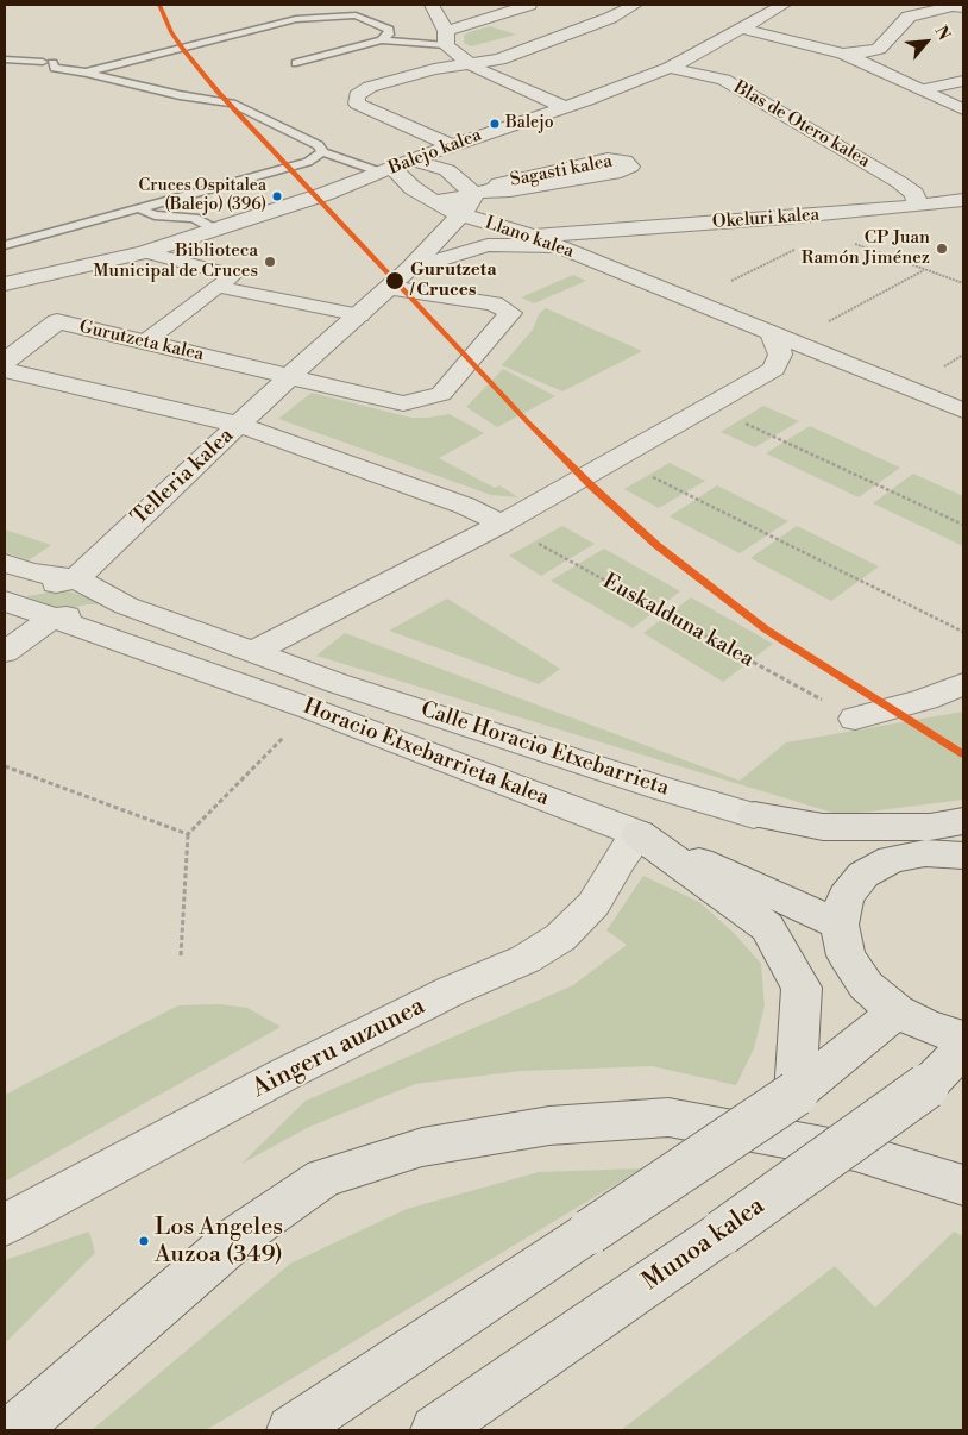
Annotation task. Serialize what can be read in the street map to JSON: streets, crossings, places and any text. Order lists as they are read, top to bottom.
{
  "streets": {
    "main road": ["Horacio Etxebarrieta kalea", "Munoa kalea"],
    "street": [
      "Blas de Otero kalea",
      "Balejo kalea",
      "Sagasti kalea",
      "Okeluri kalea",
      "Llano kalea",
      "Gurutzeta kalea",
      "Telleria kalea",
      "Calle Horacio Etxebarrieta",
      "Aingeru auzunea"
    ],
    "path": ["Euskalduna kalea"]
  },
  "crossings": [
    ["Blas de Otero kalea", "Balejo kalea"],
    ["Blas de Otero kalea", "Okeluri kalea"],
    ["Balejo kalea", "Llano kalea"],
    ["Sagasti kalea", "Llano kalea"],
    ["Okeluri kalea", "Llano kalea"],
    ["Llano kalea", "Telleria kalea"],
    ["Gurutzeta kalea", "Telleria kalea"],
    ["Telleria kalea", "Horacio Etxebarrieta kalea"],
    ["Calle Horacio Etxebarrieta", "Horacio Etxebarrieta kalea"],
    ["Horacio Etxebarrieta kalea", "Aingeru auzunea"]
  ],
  "places": [
    "Balejo",
    "Cruces Ospitalea (Balejo) (396)",
    "CP Juan Ramón Jiménez",
    "Biblioteca Municipal de Cruces",
    "Gurutzeta / Cruces",
    "Los Angeles Auzoa (349)"
  ],
  "north": "top right"
}
